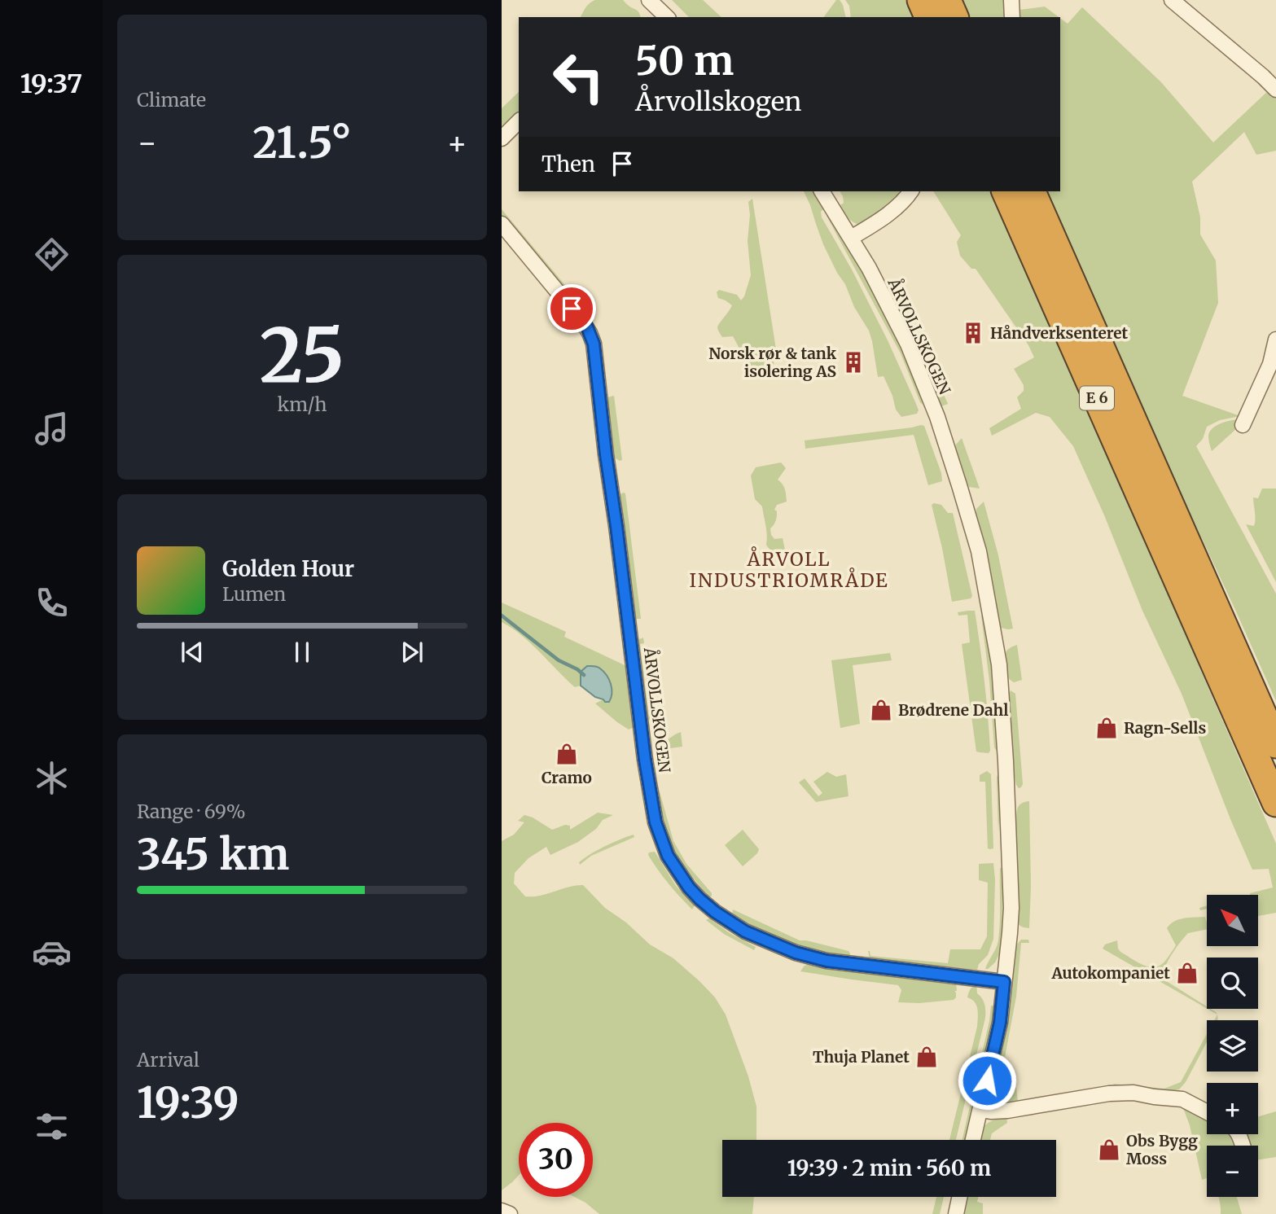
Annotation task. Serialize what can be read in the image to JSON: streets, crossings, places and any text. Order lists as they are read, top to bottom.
{
  "streets": {
    "highway": ["E 6"],
    "street": ["ÅRVOLLSKOGEN"]
  },
  "districts": ["ÅRVOLL INDUSTRIOMRÅDE"],
  "places": {
    "building": ["Håndverksenteret", "Norsk rør & tank isolering AS"],
    "shop": [
      "Brødrene Dahl",
      "Ragn-Sells",
      "Cramo",
      "Autokompaniet",
      "Thuja Planet",
      "Obs Bygg Moss"
    ]
  },
  "north": "top left",
  "page": {
    "tabs": "19:37",
    "tile": [
      "Climate",
      ["25", "km/h"],
      ["Range · 69%", "345 km"],
      ["Arrival", "19:39"]
    ],
    "turn": ["50 m", "Årvollskogen"],
    "heat": ["−", "21.5°", "+"],
    "then": "Then",
    "song": ["Golden Hour", "Lumen"],
    "map_buttons": ["+", "−"],
    "limit": "30",
    "trip": "19:39 · 2 min · 560 m"
  }
}
